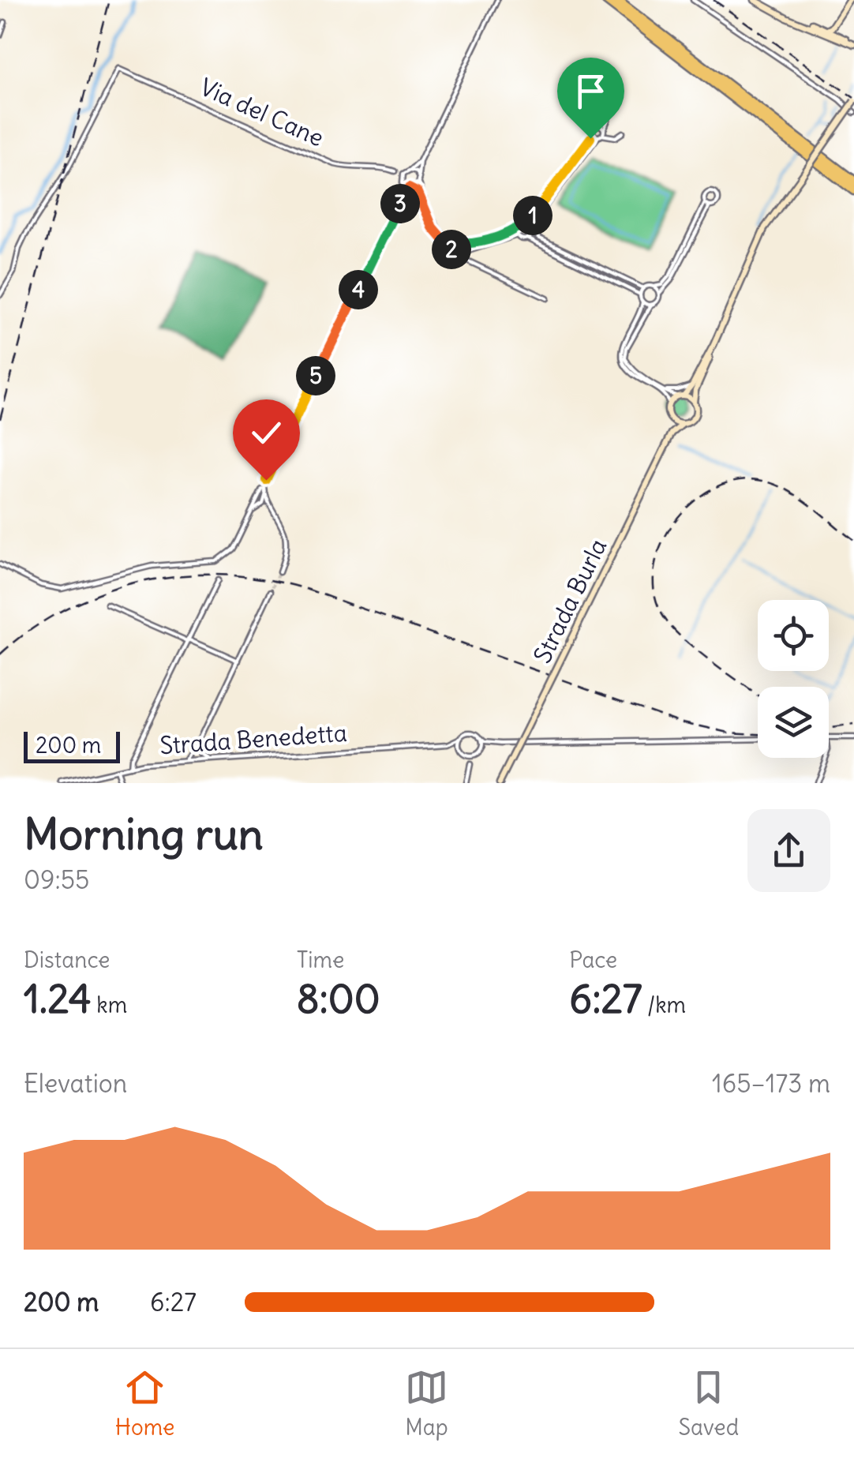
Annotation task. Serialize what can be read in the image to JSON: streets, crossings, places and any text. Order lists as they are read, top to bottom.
{
  "streets": {
    "main road": ["Strada Burla"],
    "street": ["Via del Cane", "Strada Benedetta"]
  },
  "scale_bar": "200 m",
  "page": {
    "pins": [
      "3",
      "1",
      "2",
      "4",
      "5"
    ],
    "scale": "200 m",
    "heading": ["Morning run", "09:55"],
    "stats": [
      ["Distance", "1.24 km"],
      ["Time", "8:00"],
      ["Pace", "6:27 /km"]
    ],
    "chart": ["Elevation", "165–173 m"],
    "list": [
      {
        "name": "200 m",
        "note": "6:27"
      }
    ],
    "tabs": ["Home", "Map", "Saved"]
  }
}
